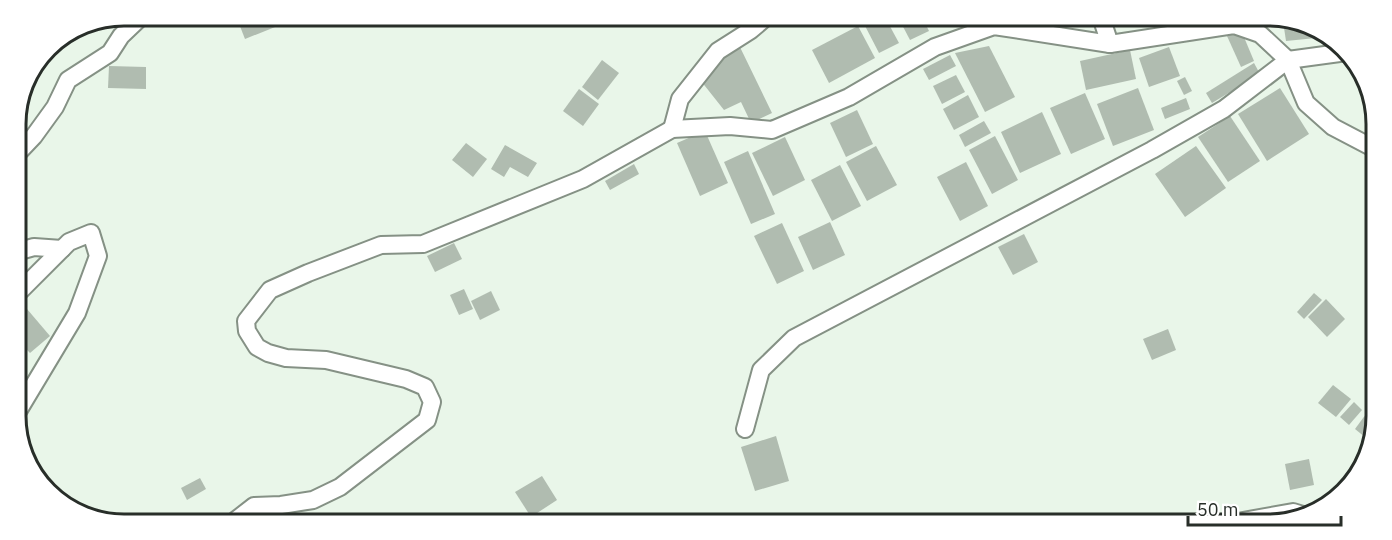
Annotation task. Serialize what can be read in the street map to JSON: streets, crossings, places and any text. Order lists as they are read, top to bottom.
{
  "scale_bar": "50 m"
}
